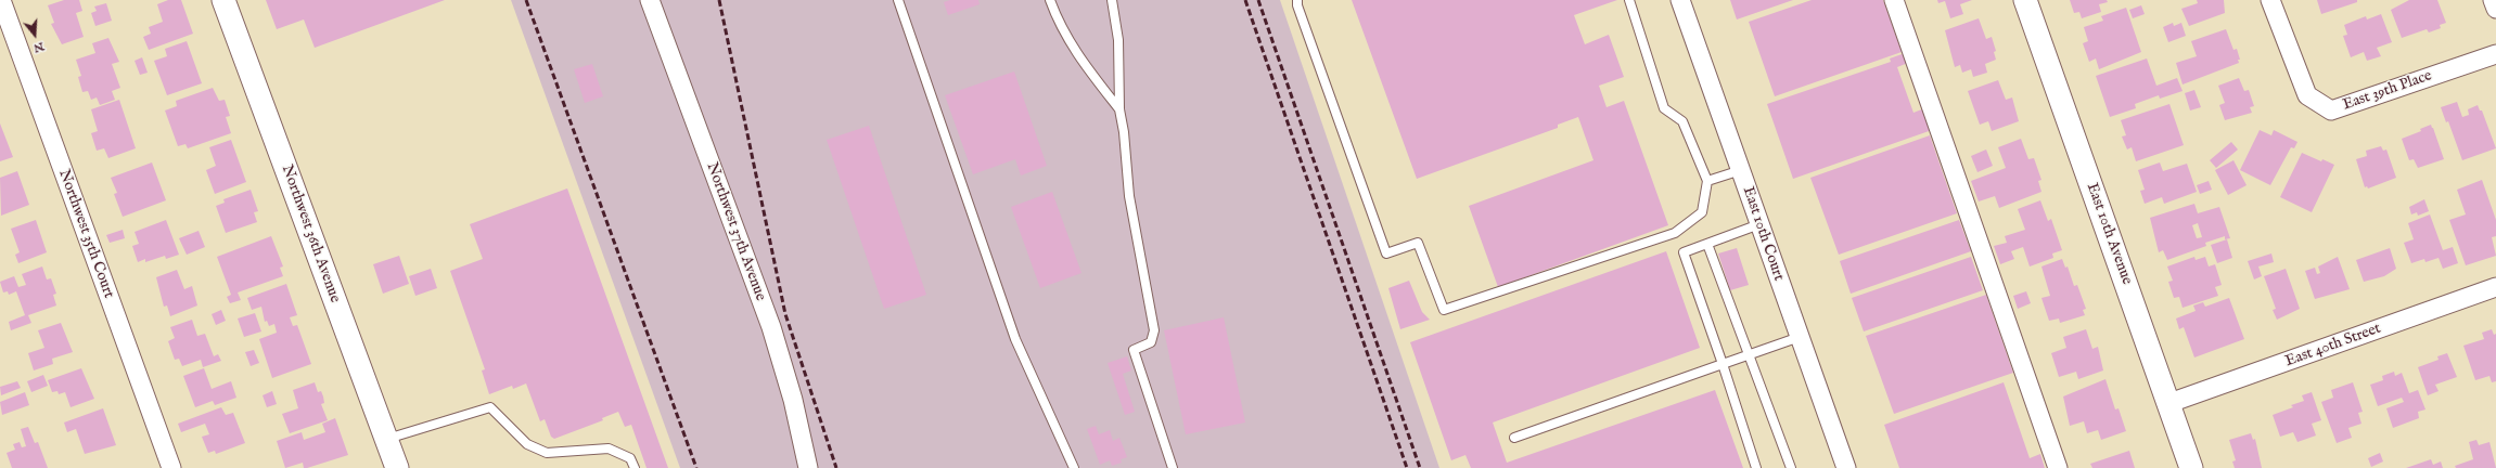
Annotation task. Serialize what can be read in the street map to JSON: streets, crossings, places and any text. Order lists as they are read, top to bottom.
{
  "streets": {
    "street": [
      "East 39th Place",
      "Northwest 37th Avenue",
      "Northwest 35th Court",
      "Northwest 36th Avenue",
      "East 10th Court",
      "East 10th Avenue",
      "East 40th Street"
    ]
  },
  "crossings": [
    ["East 10th Avenue", "East 40th Street"]
  ],
  "north": "bottom"
}
